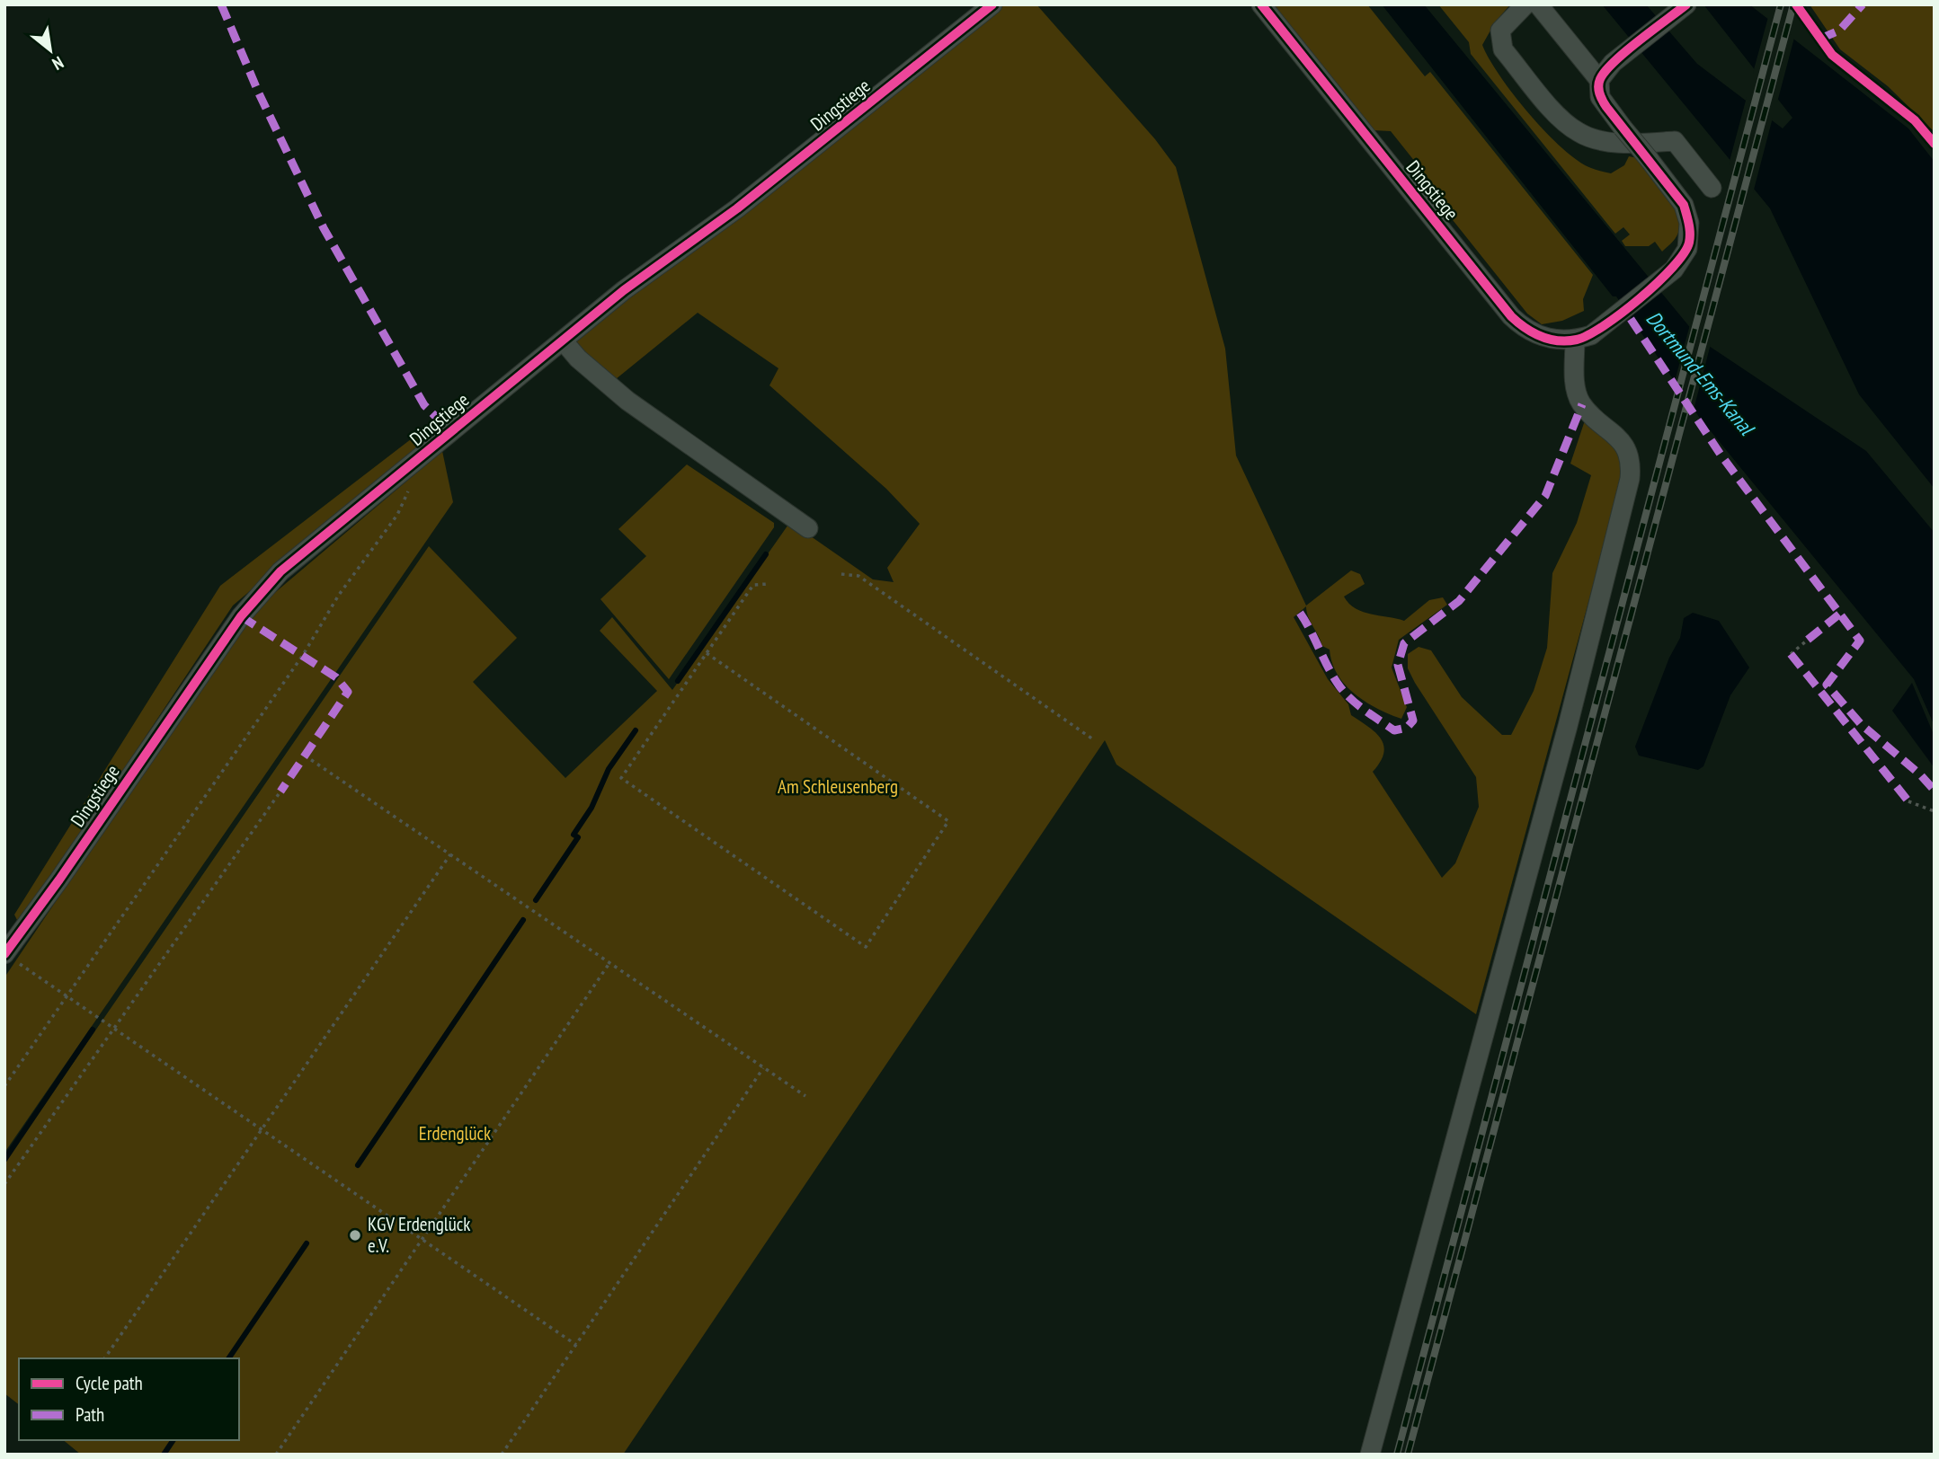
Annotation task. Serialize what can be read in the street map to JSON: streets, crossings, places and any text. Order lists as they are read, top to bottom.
{
  "streets": {
    "street": ["Dingstiege"]
  },
  "water": ["Dortmund-Ems-Kanal"],
  "parks": ["Am Schleusenberg", "Erdenglück"],
  "places": ["KGV Erdenglück e.V."],
  "legend": ["Cycle path", "Path"],
  "north": "bottom right"
}
